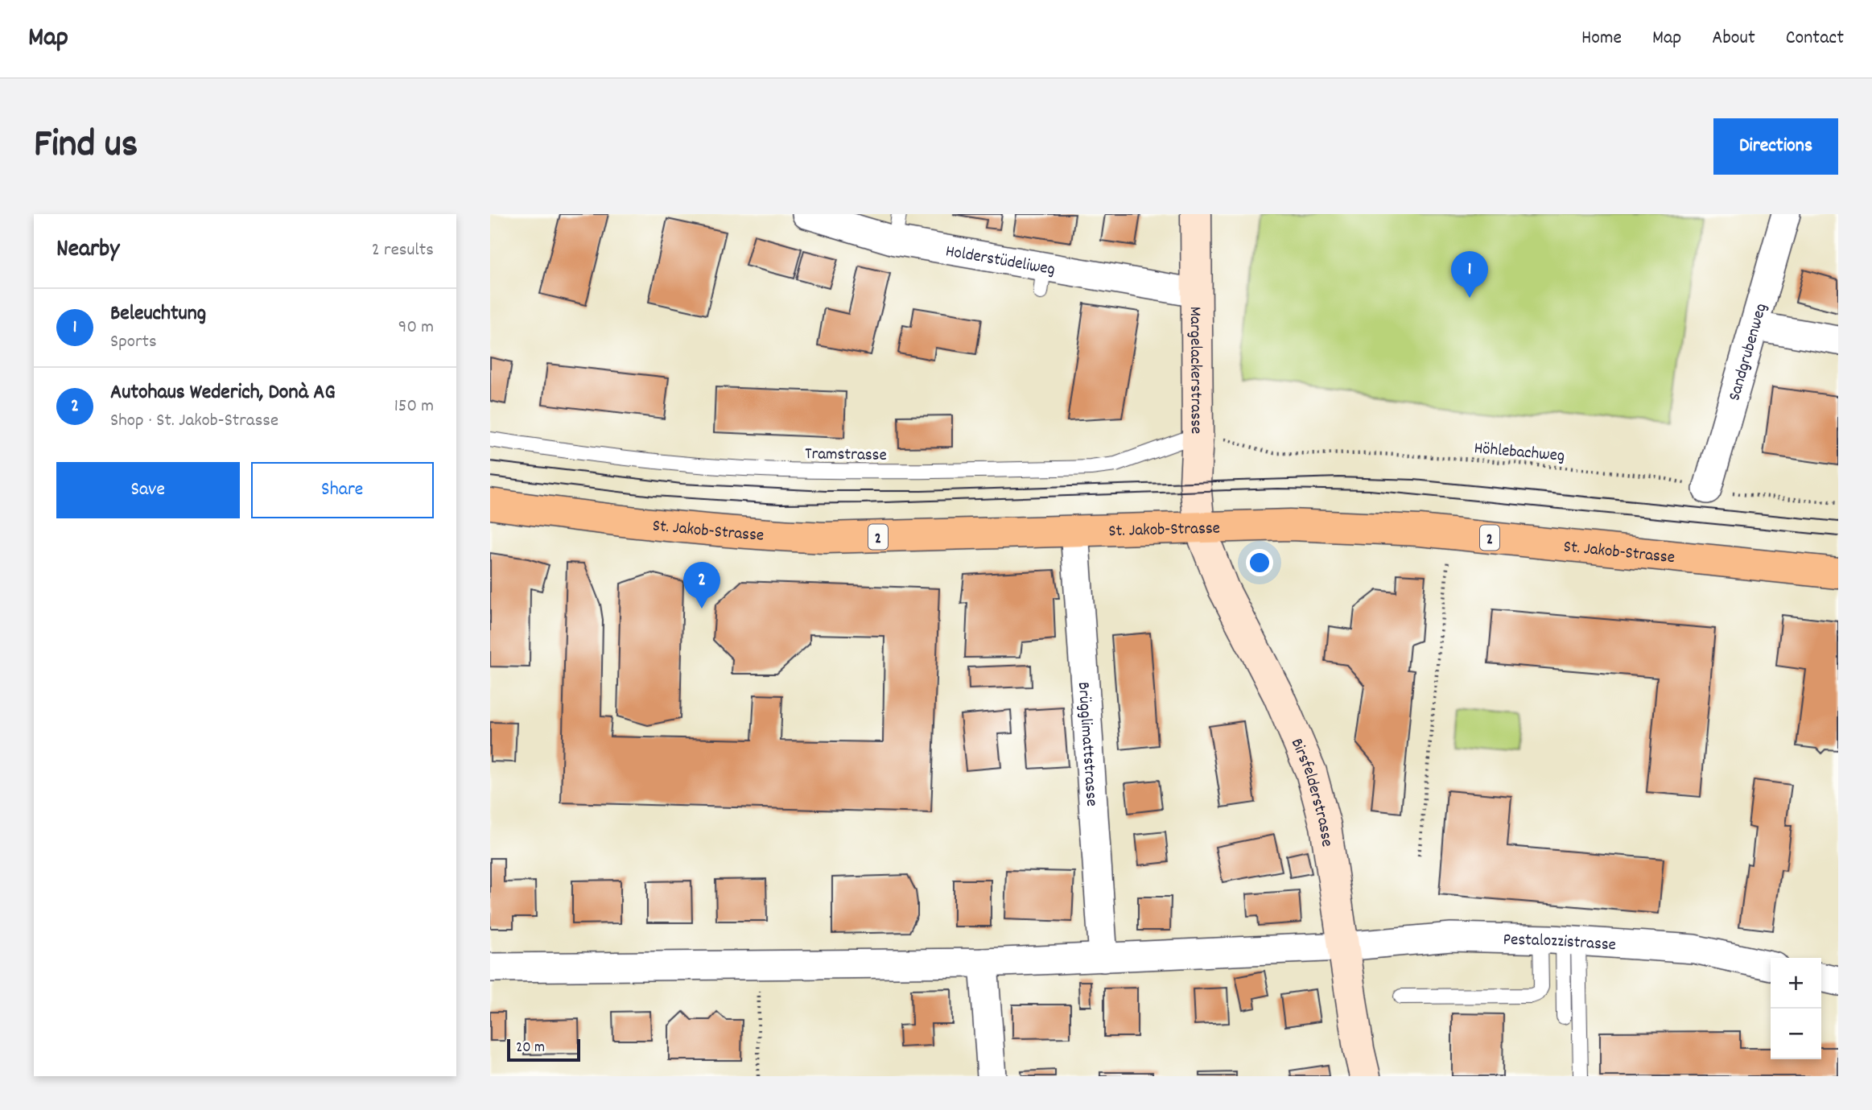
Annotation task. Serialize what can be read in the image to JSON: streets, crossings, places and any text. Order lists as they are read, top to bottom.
{
  "streets": {
    "main road": [
      "Margelackerstrasse",
      "St. Jakob-Strasse",
      "2",
      "Birsfelderstrasse"
    ],
    "street": [
      "Holderstüdeliweg",
      "Sandgrubenweg",
      "Brügglimattstrasse",
      "Pestalozzistrasse"
    ],
    "lane": ["Tramstrasse"],
    "path": ["Höhlebachweg"]
  },
  "crossings": [
    ["Holderstüdeliweg", "Margelackerstrasse"],
    ["Sandgrubenweg", "Höhlebachweg"],
    ["Margelackerstrasse", "Höhlebachweg"],
    ["Margelackerstrasse", "Tramstrasse"],
    ["Margelackerstrasse", "St. Jakob-Strasse"],
    ["Margelackerstrasse", "Birsfelderstrasse"],
    ["Höhlebachweg", "Tramstrasse"],
    ["St. Jakob-Strasse", "Brügglimattstrasse"],
    ["St. Jakob-Strasse", "Birsfelderstrasse"],
    ["Brügglimattstrasse", "Pestalozzistrasse"],
    ["Birsfelderstrasse", "Pestalozzistrasse"]
  ],
  "scale_bar": "20 m",
  "page": {
    "header": "Map",
    "nav": [
      "Home",
      "Map",
      "About",
      "Contact"
    ],
    "title": "Find us",
    "buttons": [
      "Directions",
      ["Save", "Share"]
    ],
    "heading": ["Nearby", "2 results"],
    "pins": ["1", "2"],
    "list": [
      {
        "mark": "1",
        "name": "Beleuchtung",
        "note": "Sports",
        "value": "90 m"
      },
      {
        "mark": "2",
        "name": "Autohaus Wederich, Donà AG",
        "note": "Shop · St. Jakob-Strasse",
        "value": "150 m"
      }
    ],
    "map_buttons": ["+", "−"],
    "scale": "20 m"
  }
}
